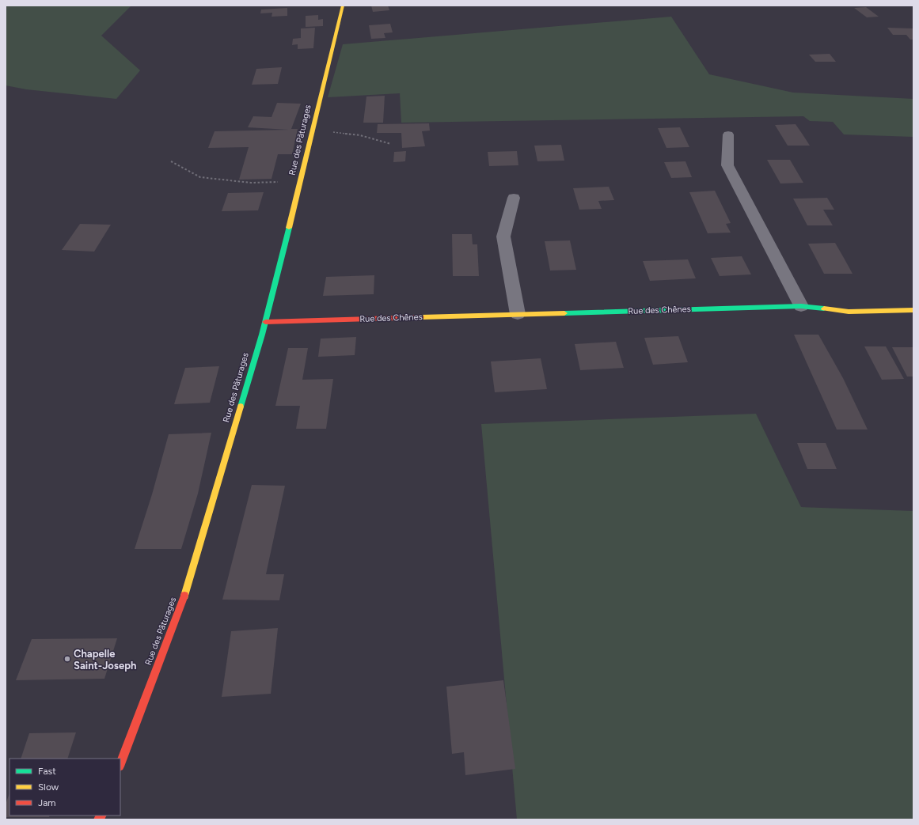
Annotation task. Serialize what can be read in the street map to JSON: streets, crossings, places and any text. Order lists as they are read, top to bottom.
{
  "streets": {
    "street": ["Rue des Pâturages", "Rue des Chênes"]
  },
  "crossings": [
    ["Rue des Pâturages", "Rue des Chênes"]
  ],
  "places": ["Chapelle Saint-Joseph"],
  "legend": ["Fast", "Slow", "Jam"]
}
